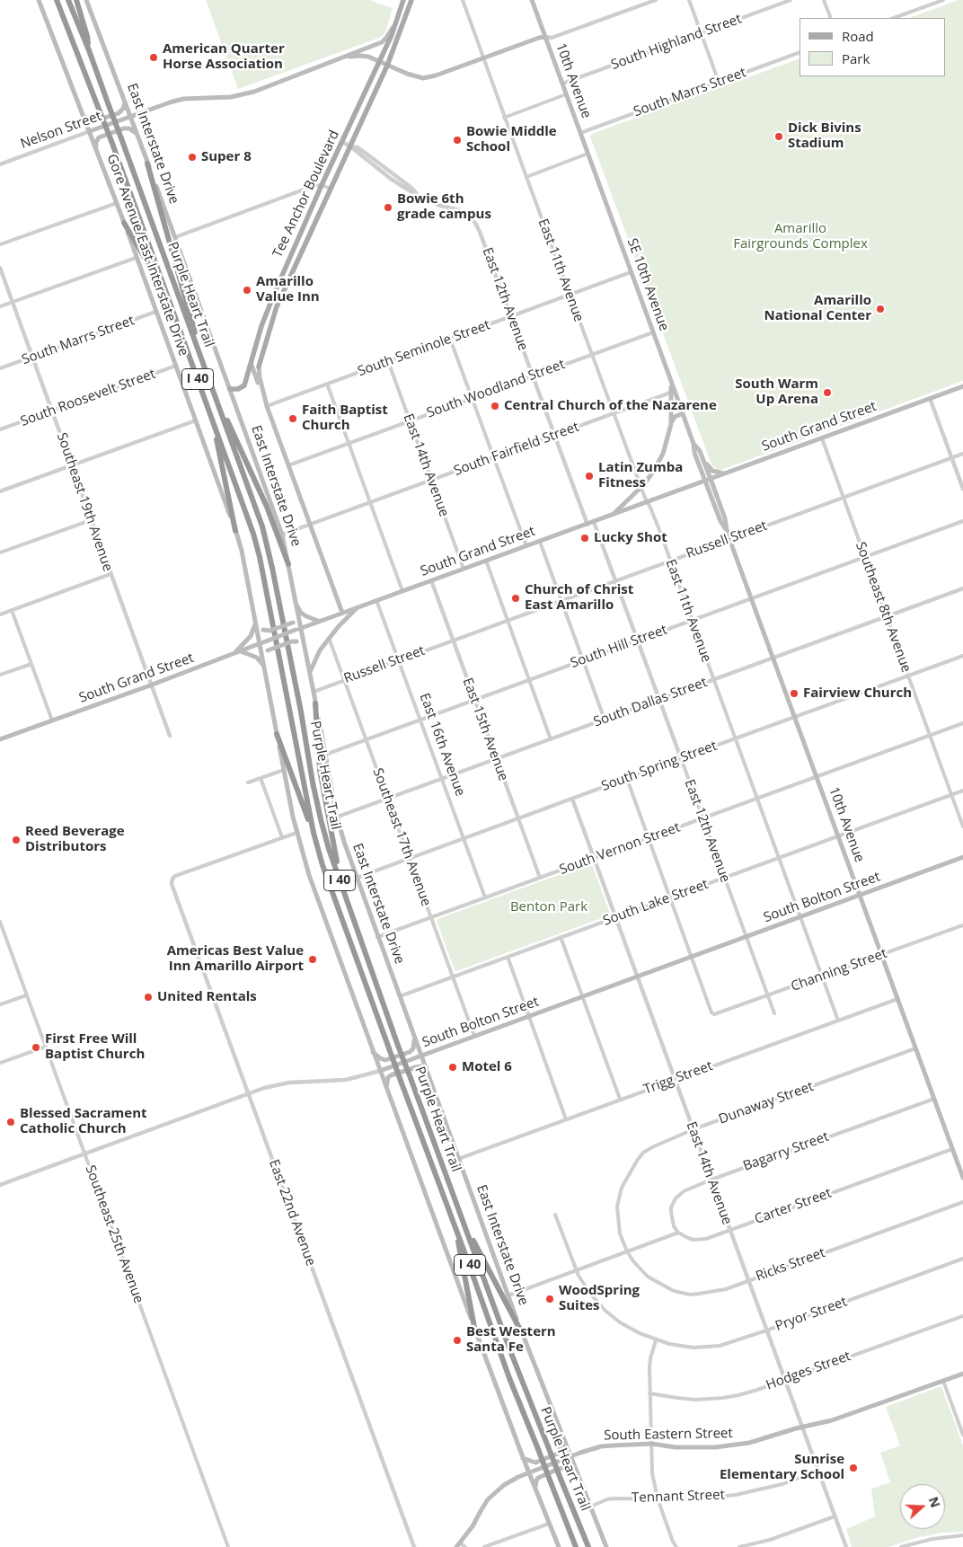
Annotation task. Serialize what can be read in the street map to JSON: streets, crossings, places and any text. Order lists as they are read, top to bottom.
{
  "streets": {
    "highway": ["Purple Heart Trail", "I 40"],
    "main road": [
      "10th Avenue",
      "Nelson Street",
      "East Interstate Drive",
      "Tee Anchor Boulevard",
      "Gore Avenue/East Interstate Drive",
      "SE 10th Avenue",
      "South Grand Street",
      "South Bolton Street",
      "South Eastern Street"
    ],
    "street": [
      "South Highland Street",
      "South Marrs Street",
      "East 11th Avenue",
      "East 12th Avenue",
      "South Seminole Street",
      "South Woodland Street",
      "South Roosevelt Street",
      "South Fairfield Street",
      "East 14th Avenue",
      "Southeast 19th Avenue",
      "Russell Street",
      "Southeast 8th Avenue",
      "South Hill Street",
      "South Dallas Street",
      "East 15th Avenue",
      "East 16th Avenue",
      "South Spring Street",
      "Southeast 17th Avenue",
      "South Vernon Street",
      "South Lake Street",
      "Channing Street",
      "Trigg Street",
      "Dunaway Street",
      "Bagarry Street",
      "Carter Street",
      "East 22nd Avenue",
      "Southeast 25th Avenue",
      "Ricks Street",
      "Pryor Street",
      "Hodges Street",
      "Tennant Street"
    ]
  },
  "crossings": [
    ["South Highland Street", "10th Avenue"],
    ["10th Avenue", "South Marrs Street"],
    ["10th Avenue", "SE 10th Avenue"],
    ["10th Avenue", "South Grand Street"],
    ["10th Avenue", "Russell Street"],
    ["10th Avenue", "South Hill Street"],
    ["10th Avenue", "South Dallas Street"],
    ["10th Avenue", "South Spring Street"],
    ["10th Avenue", "South Vernon Street"],
    ["10th Avenue", "South Bolton Street"],
    ["10th Avenue", "South Lake Street"],
    ["10th Avenue", "Channing Street"],
    ["10th Avenue", "Trigg Street"],
    ["10th Avenue", "Dunaway Street"],
    ["10th Avenue", "Bagarry Street"],
    ["10th Avenue", "Carter Street"],
    ["South Marrs Street", "Gore Avenue/East Interstate Drive"],
    ["South Marrs Street", "SE 10th Avenue"],
    ["South Marrs Street", "Southeast 19th Avenue"],
    ["Nelson Street", "East Interstate Drive"],
    ["Nelson Street", "Gore Avenue/East Interstate Drive"],
    ["East Interstate Drive", "Tee Anchor Boulevard"],
    ["East Interstate Drive", "South Grand Street"],
    ["East Interstate Drive", "South Fairfield Street"],
    ["East Interstate Drive", "Russell Street"],
    ["East Interstate Drive", "South Hill Street"],
    ["East Interstate Drive", "South Dallas Street"],
    ["East Interstate Drive", "South Spring Street"],
    ["East Interstate Drive", "South Vernon Street"],
    ["East Interstate Drive", "South Bolton Street"],
    ["East Interstate Drive", "South Lake Street"],
    ["East Interstate Drive", "Trigg Street"],
    ["East Interstate Drive", "South Eastern Street"],
    ["East Interstate Drive", "Tennant Street"],
    ["Tee Anchor Boulevard", "East 12th Avenue"],
    ["Gore Avenue/East Interstate Drive", "South Roosevelt Street"],
    ["Gore Avenue/East Interstate Drive", "South Grand Street"],
    ["East 11th Avenue", "South Seminole Street"],
    ["East 11th Avenue", "South Woodland Street"],
    ["East 11th Avenue", "South Grand Street"],
    ["East 11th Avenue", "South Fairfield Street"],
    ["East 11th Avenue", "Russell Street"],
    ["East 11th Avenue", "South Hill Street"],
    ["East 11th Avenue", "South Dallas Street"],
    ["East 11th Avenue", "South Spring Street"],
    ["East 11th Avenue", "South Vernon Street"],
    ["East 11th Avenue", "South Bolton Street"],
    ["East 11th Avenue", "South Lake Street"],
    ["East 11th Avenue", "Channing Street"],
    ["East 11th Avenue", "Trigg Street"],
    ["SE 10th Avenue", "South Seminole Street"],
    ["SE 10th Avenue", "South Woodland Street"],
    ["SE 10th Avenue", "South Fairfield Street"],
    ["East 12th Avenue", "South Seminole Street"],
    ["East 12th Avenue", "South Woodland Street"],
    ["East 12th Avenue", "South Grand Street"],
    ["East 12th Avenue", "South Fairfield Street"],
    ["East 12th Avenue", "Russell Street"],
    ["East 12th Avenue", "South Hill Street"],
    ["East 12th Avenue", "South Dallas Street"],
    ["East 12th Avenue", "South Spring Street"],
    ["East 12th Avenue", "South Vernon Street"],
    ["East 12th Avenue", "South Bolton Street"],
    ["East 12th Avenue", "South Lake Street"],
    ["East 12th Avenue", "Channing Street"],
    ["South Seminole Street", "East 14th Avenue"],
    ["South Woodland Street", "East 14th Avenue"],
    ["South Roosevelt Street", "Southeast 19th Avenue"],
    ["South Grand Street", "East 14th Avenue"],
    ["South Grand Street", "Southeast 19th Avenue"],
    ["South Grand Street", "Southeast 8th Avenue"],
    ["South Grand Street", "East 15th Avenue"],
    ["South Grand Street", "East 16th Avenue"],
    ["South Fairfield Street", "East 14th Avenue"],
    ["East 14th Avenue", "South Spring Street"],
    ["East 14th Avenue", "South Vernon Street"],
    ["East 14th Avenue", "South Bolton Street"],
    ["East 14th Avenue", "South Lake Street"],
    ["East 14th Avenue", "Trigg Street"],
    ["East 14th Avenue", "Dunaway Street"],
    ["East 14th Avenue", "Bagarry Street"],
    ["East 14th Avenue", "Carter Street"],
    ["East 14th Avenue", "Ricks Street"],
    ["East 14th Avenue", "Pryor Street"],
    ["East 14th Avenue", "Hodges Street"],
    ["East 14th Avenue", "South Eastern Street"],
    ["East 14th Avenue", "Tennant Street"],
    ["Russell Street", "Southeast 8th Avenue"],
    ["Russell Street", "East 15th Avenue"],
    ["Russell Street", "East 16th Avenue"],
    ["Russell Street", "Southeast 17th Avenue"],
    ["Southeast 8th Avenue", "South Hill Street"],
    ["Southeast 8th Avenue", "South Dallas Street"],
    ["Southeast 8th Avenue", "South Spring Street"],
    ["Southeast 8th Avenue", "South Vernon Street"],
    ["Southeast 8th Avenue", "South Lake Street"],
    ["South Hill Street", "East 15th Avenue"],
    ["South Hill Street", "East 16th Avenue"],
    ["South Hill Street", "Southeast 17th Avenue"],
    ["South Dallas Street", "East 15th Avenue"],
    ["South Dallas Street", "East 16th Avenue"],
    ["South Dallas Street", "Southeast 17th Avenue"],
    ["East 15th Avenue", "South Spring Street"],
    ["East 15th Avenue", "South Vernon Street"],
    ["East 16th Avenue", "South Spring Street"],
    ["East 16th Avenue", "South Vernon Street"],
    ["South Spring Street", "Southeast 17th Avenue"],
    ["Southeast 17th Avenue", "South Vernon Street"],
    ["Southeast 17th Avenue", "South Bolton Street"],
    ["Southeast 17th Avenue", "South Lake Street"],
    ["South Bolton Street", "Channing Street"],
    ["South Bolton Street", "East 22nd Avenue"],
    ["South Bolton Street", "Southeast 25th Avenue"],
    ["Dunaway Street", "Ricks Street"],
    ["Bagarry Street", "Carter Street"]
  ],
  "parks": ["Amarillo Fairgrounds Complex", "Benton Park"],
  "places": [
    "American Quarter Horse Association",
    "Dick Bivins Stadium",
    "Bowie Middle School",
    "Super 8",
    "Bowie 6th grade campus",
    "Amarillo Value Inn",
    "Amarillo National Center",
    "South Warm Up Arena",
    "Central Church of the Nazarene",
    "Faith Baptist Church",
    "Latin Zumba Fitness",
    "Lucky Shot",
    "Church of Christ East Amarillo",
    "Fairview Church",
    "Reed Beverage Distributors",
    "Americas Best Value Inn Amarillo Airport",
    "United Rentals",
    "First Free Will Baptist Church",
    "Motel 6",
    "Blessed Sacrament Catholic Church",
    "WoodSpring Suites",
    "Best Western Santa Fe",
    "Sunrise Elementary School"
  ],
  "legend": ["Road", "Park"],
  "north": "right"
}
